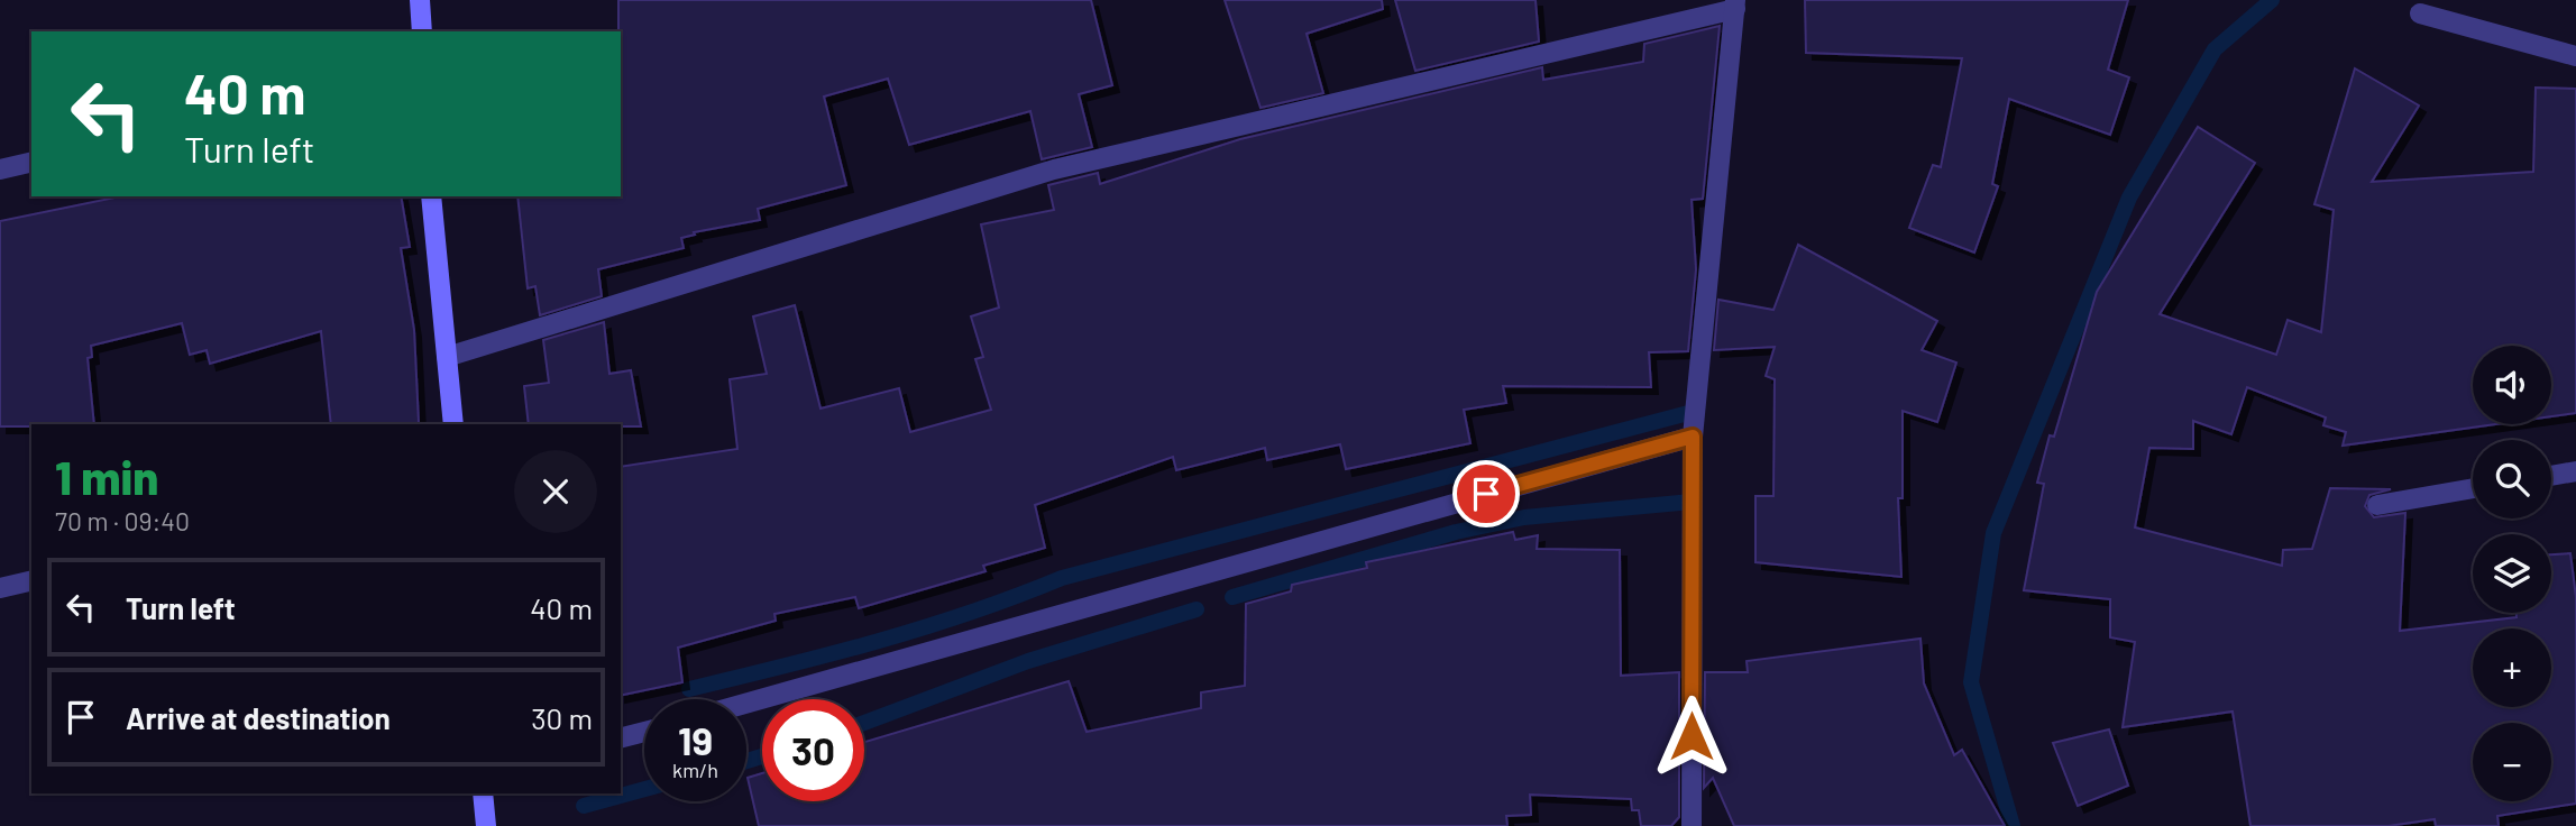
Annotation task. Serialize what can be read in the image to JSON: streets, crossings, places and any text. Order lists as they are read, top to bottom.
{
  "page": {
    "turn": ["40 m", "Turn left"],
    "map_buttons": ["+", "−"],
    "heading": ["1 min", "70 m · 09:40"],
    "list": [
      {
        "name": "Turn left",
        "value": "40 m"
      },
      {
        "name": "Arrive at destination",
        "value": "30 m"
      }
    ],
    "speed": "19 km/h",
    "limit": "30"
  }
}
